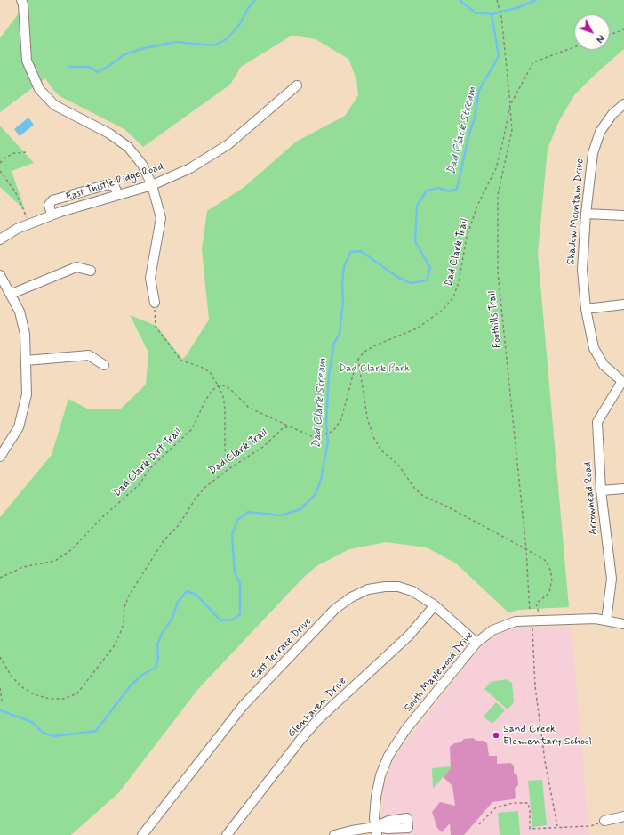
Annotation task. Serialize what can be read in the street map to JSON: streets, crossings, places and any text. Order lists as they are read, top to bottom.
{
  "streets": {
    "street": [
      "East Thistle Ridge Road",
      "Shadow Mountain Drive",
      "Arrowhead Road",
      "East Terrace Drive",
      "South Maplewood Drive",
      "Glenhaven Drive"
    ],
    "path": ["Dad Clark Trail", "Foothills Trail", "Dad Clark Dirt Trail"]
  },
  "crossings": [
    ["Shadow Mountain Drive", "Arrowhead Road"],
    ["Dad Clark Trail", "Foothills Trail"],
    ["Foothills Trail", "South Maplewood Drive"],
    ["Arrowhead Road", "South Maplewood Drive"],
    ["East Terrace Drive", "South Maplewood Drive"],
    ["East Terrace Drive", "Glenhaven Drive"]
  ],
  "water": ["Dad Clark Stream"],
  "parks": ["Dad Clark Park"],
  "places": ["Sand Creek Elementary School"],
  "north": "bottom right"
}
